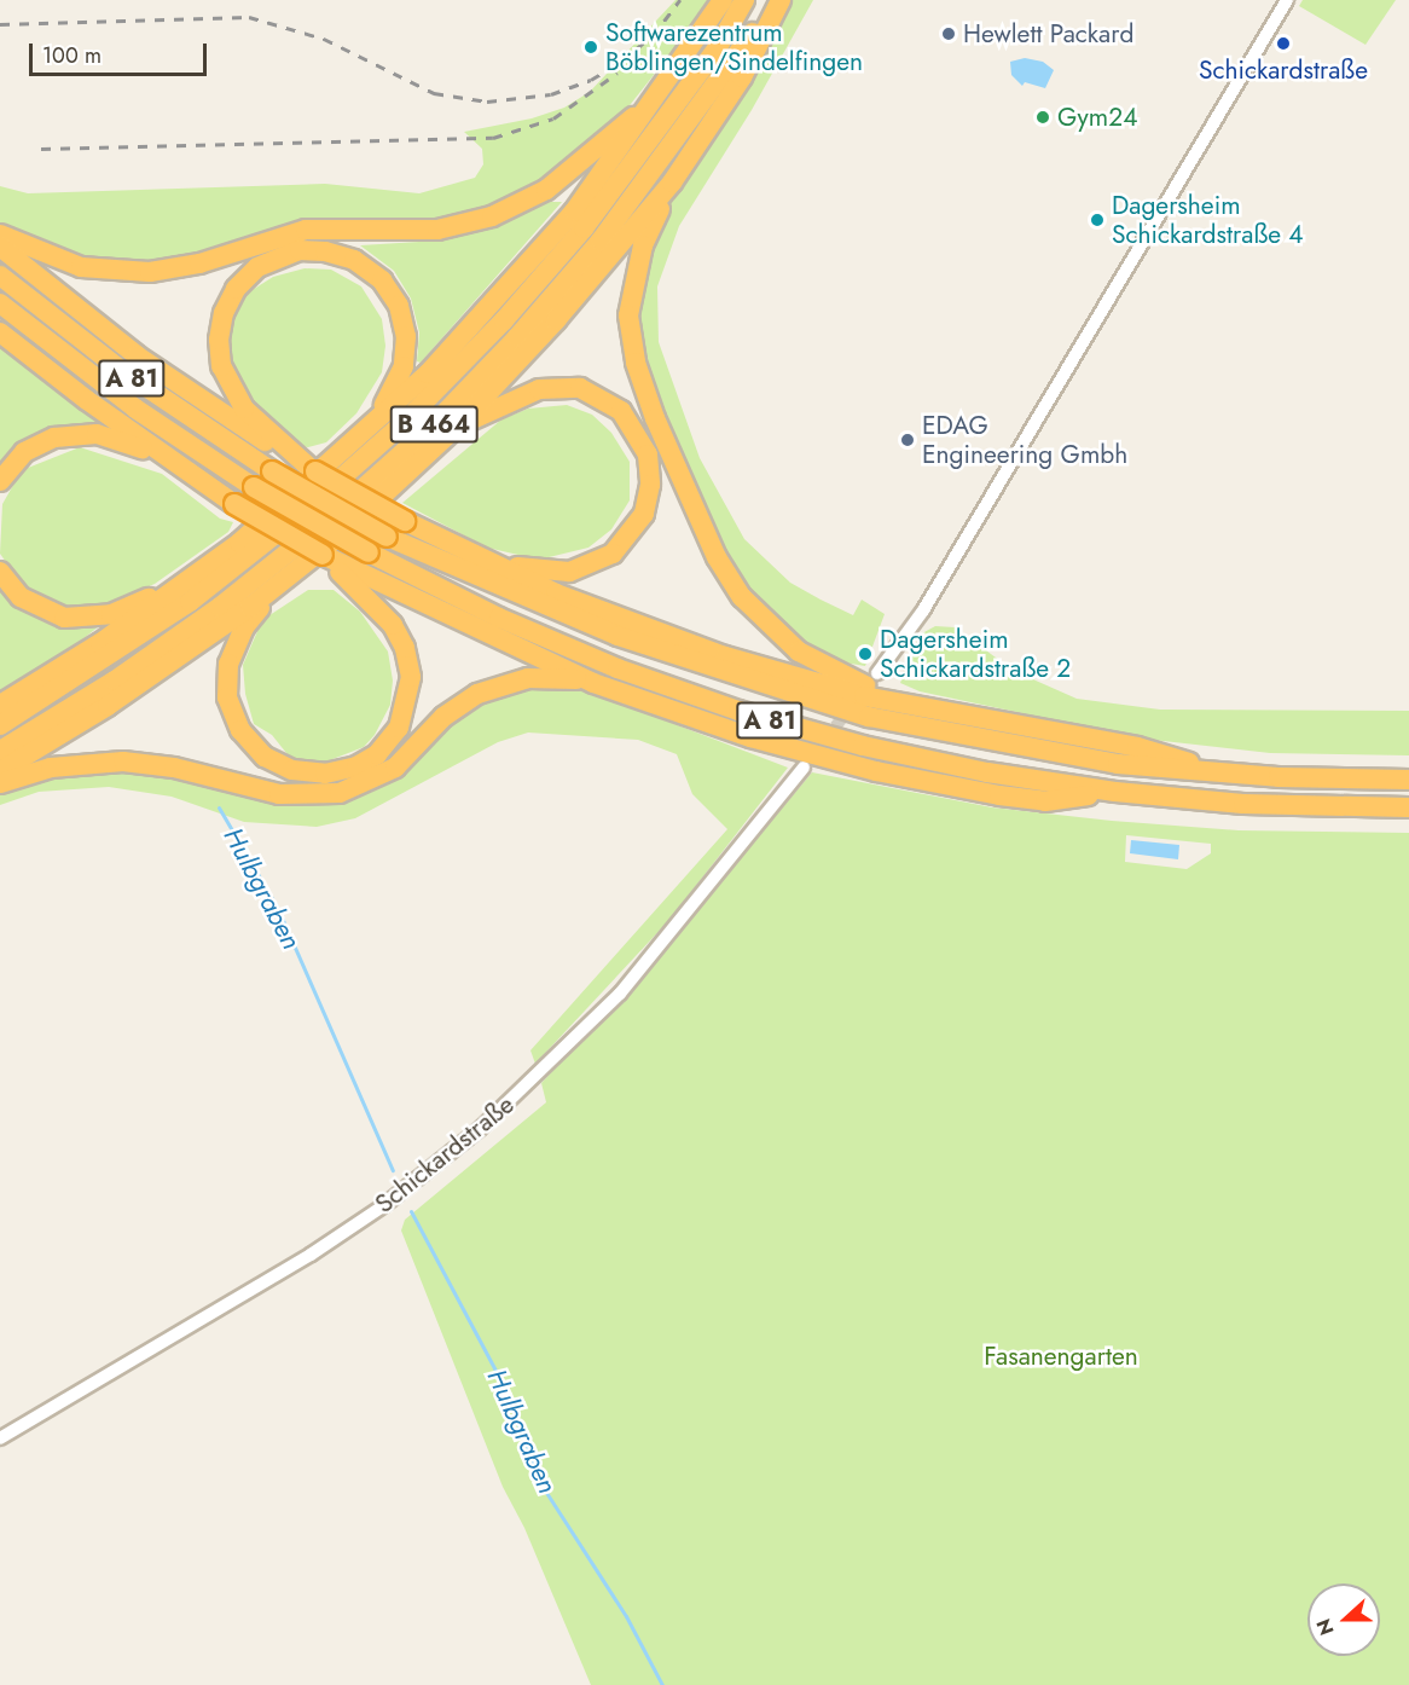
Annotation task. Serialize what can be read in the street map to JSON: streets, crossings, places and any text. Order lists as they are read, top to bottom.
{
  "streets": {
    "highway": ["A 81", "B 464"],
    "street": ["Schickardstraße"]
  },
  "water": ["Hulbgraben"],
  "parks": ["Fasanengarten"],
  "places": [
    "Hewlett Packard",
    "Schickardstraße",
    "Softwarezentrum Böblingen/Sindelfingen",
    "Gym24",
    "Dagersheim Schickardstraße 4",
    "EDAG Engineering Gmbh",
    "Dagersheim Schickardstraße 2"
  ],
  "scale_bar": "100 m",
  "north": "left"
}
